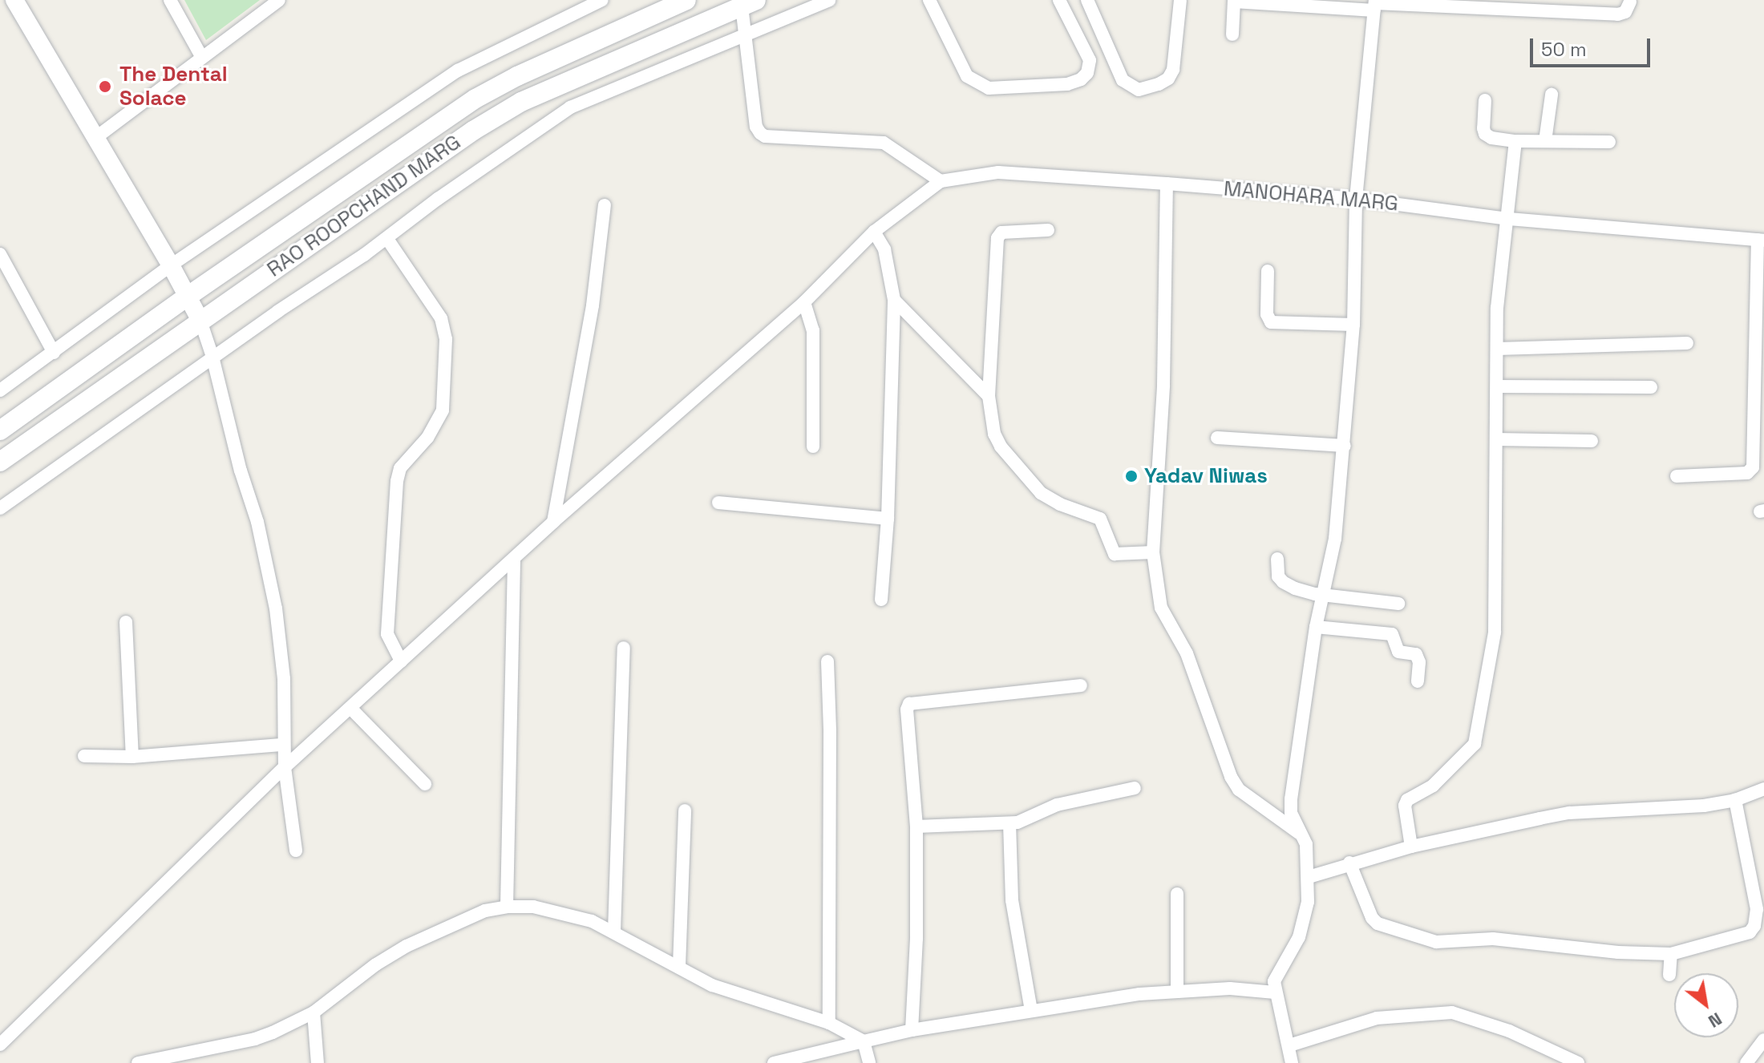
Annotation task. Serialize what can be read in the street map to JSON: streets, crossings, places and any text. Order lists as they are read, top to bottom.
{
  "streets": {
    "main road": ["RAO ROOPCHAND MARG"],
    "street": ["MANOHARA MARG"]
  },
  "places": ["The Dental Solace", "Yadav Niwas"],
  "scale_bar": "50 m",
  "north": "bottom right"
}
